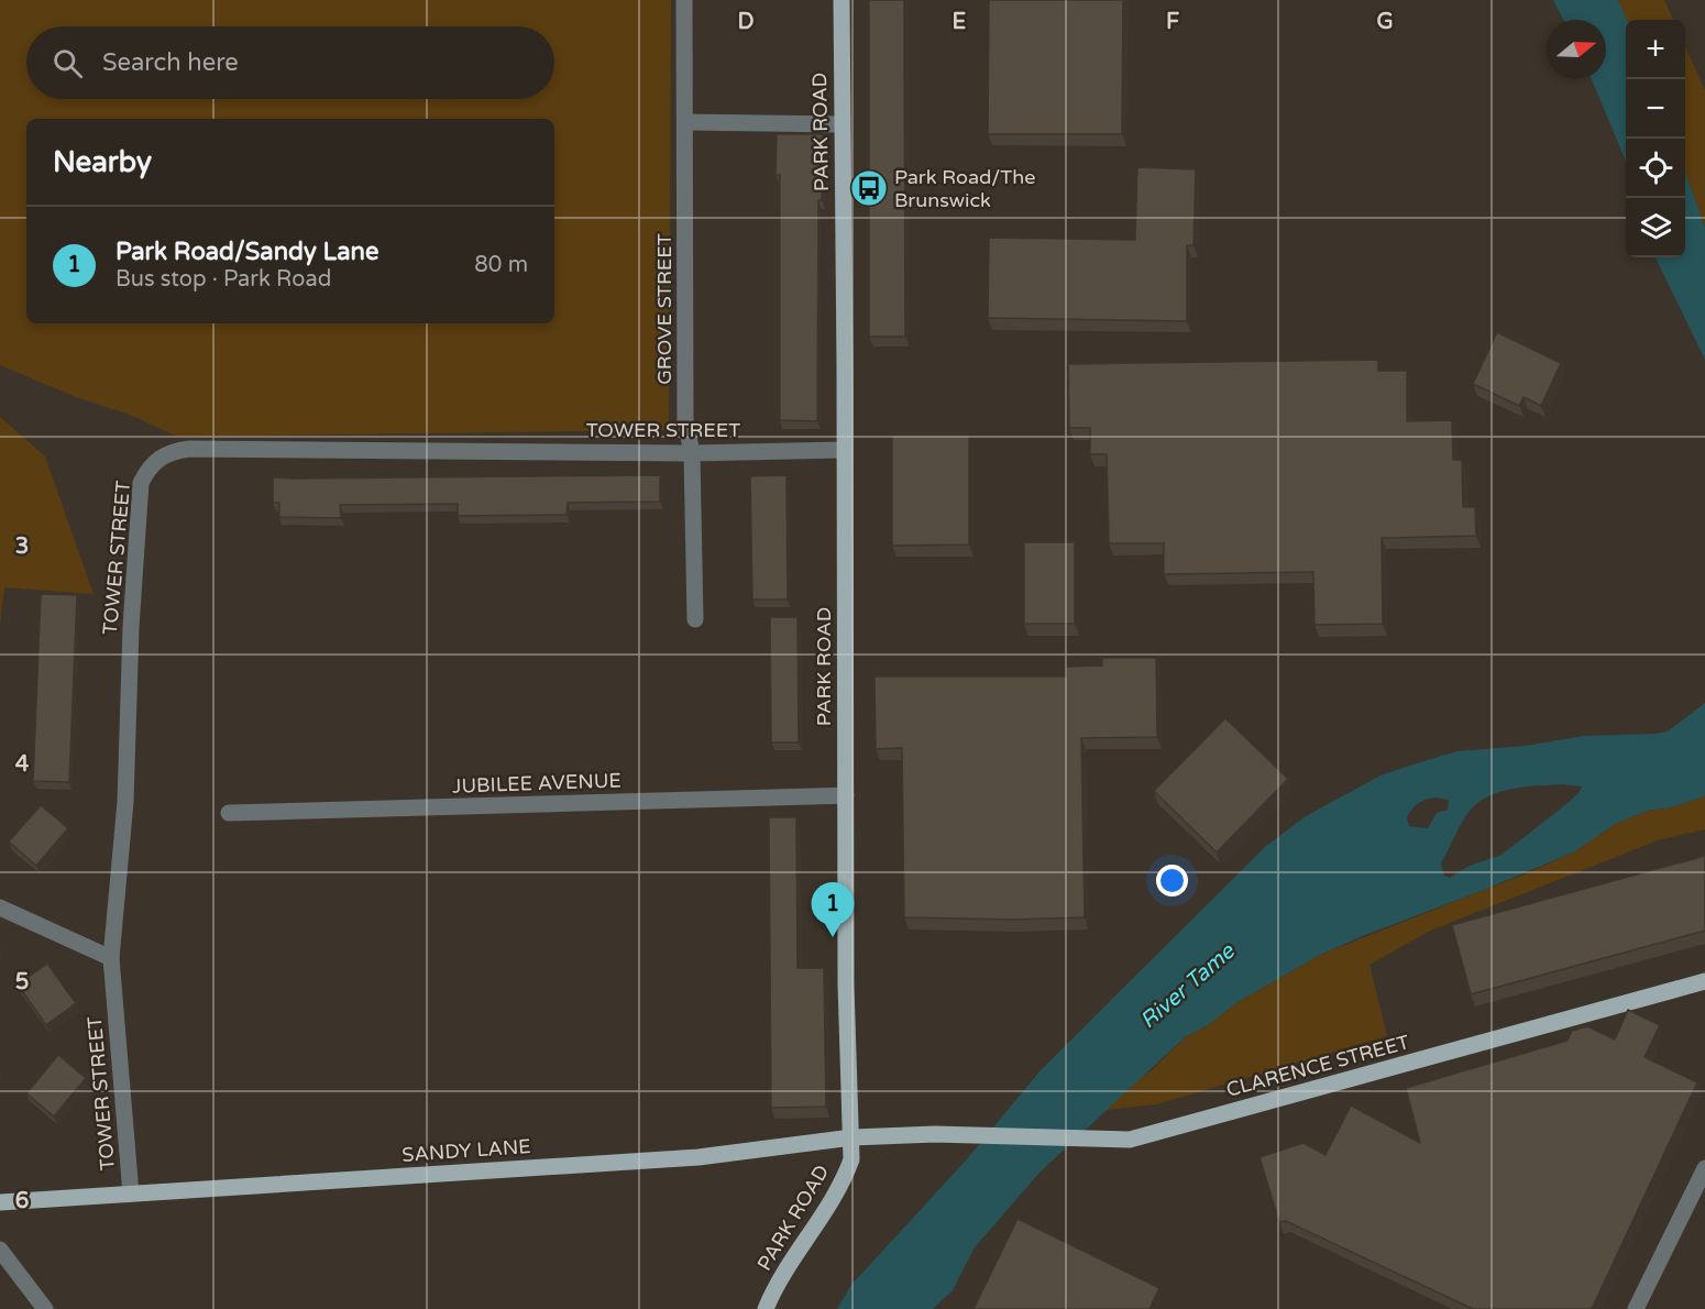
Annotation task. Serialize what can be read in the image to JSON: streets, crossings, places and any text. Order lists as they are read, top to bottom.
{
  "streets": {
    "main road": ["PARK ROAD", "CLARENCE STREET", "SANDY LANE"],
    "street": ["GROVE STREET", "TOWER STREET", "JUBILEE AVENUE"]
  },
  "crossings": [
    ["PARK ROAD", "TOWER STREET"],
    ["PARK ROAD", "JUBILEE AVENUE"],
    ["PARK ROAD", "SANDY LANE"],
    ["GROVE STREET", "TOWER STREET"],
    ["TOWER STREET", "SANDY LANE"],
    ["CLARENCE STREET", "SANDY LANE"]
  ],
  "water": ["River Tame"],
  "places": {
    "bus stop": ["Park Road/The Brunswick"]
  },
  "north": "right",
  "page": {
    "map_buttons": ["+", "−"],
    "search": "Search here",
    "heading": "Nearby",
    "list": [
      {
        "mark": "1",
        "name": "Park Road/Sandy Lane",
        "note": "Bus stop · Park Road",
        "value": "80 m"
      }
    ],
    "pins": "1"
  },
  "grid": {
    "columns": [
      "D",
      "E",
      "F",
      "G"
    ],
    "rows": [
      "3",
      "4",
      "5",
      "6"
    ]
  }
}
